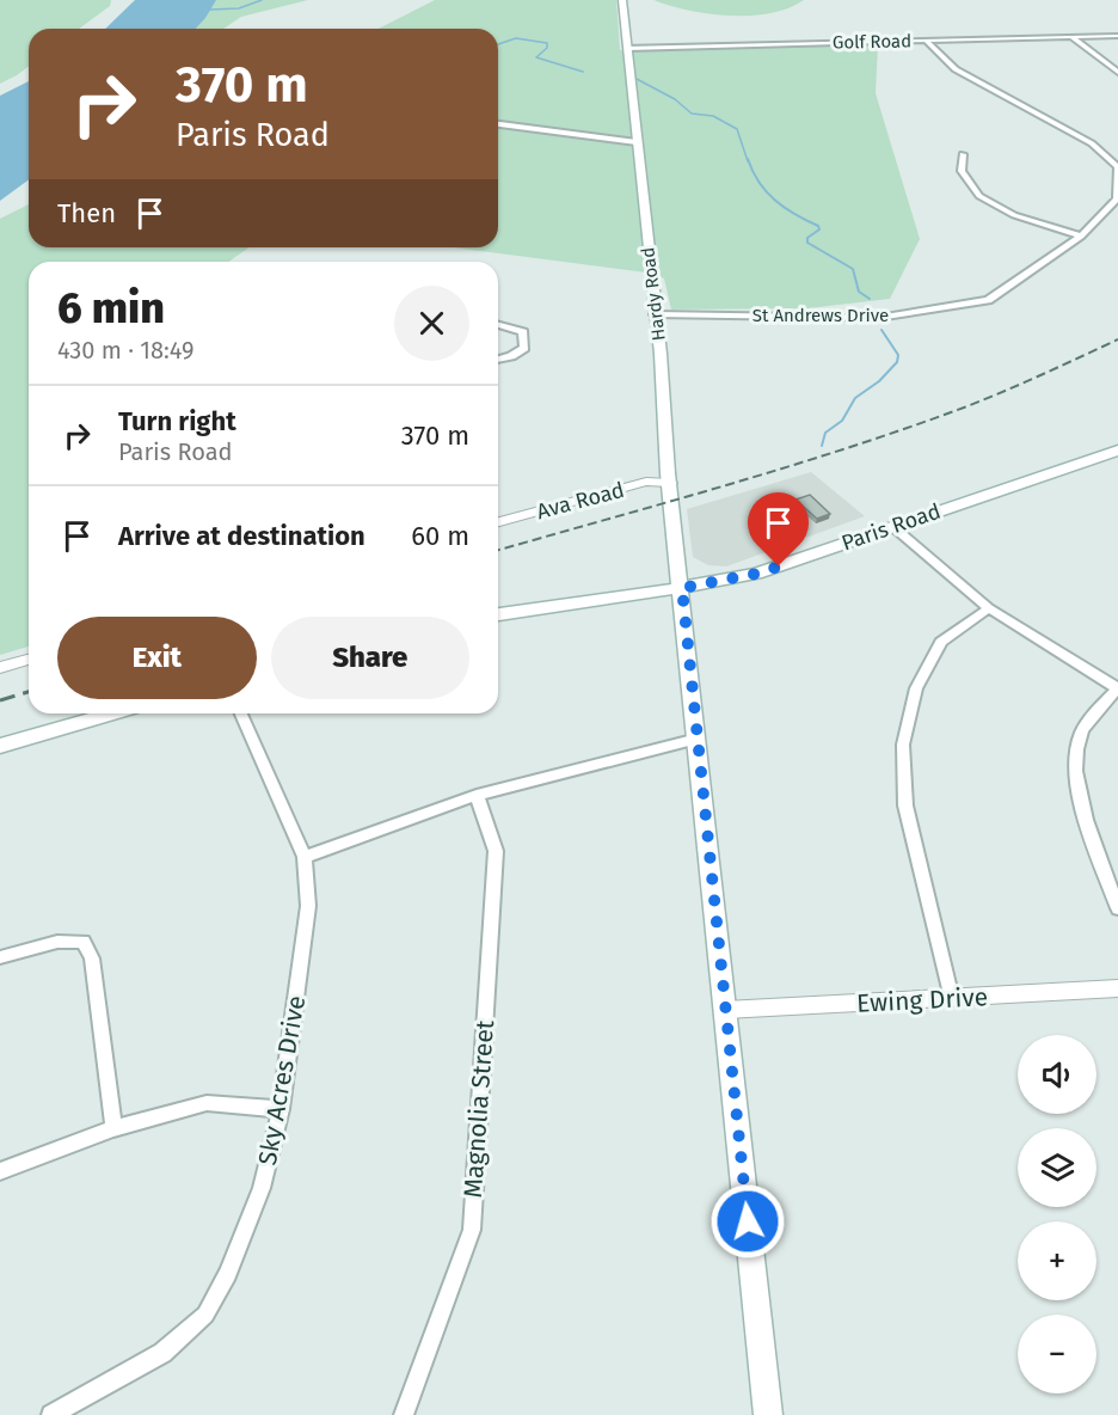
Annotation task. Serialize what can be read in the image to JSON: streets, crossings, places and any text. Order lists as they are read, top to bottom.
{
  "streets": {
    "main road": ["Hardy Road", "Paris Road"],
    "street": [
      "Golf Road",
      "St Andrews Drive",
      "Ava Road",
      "Ewing Drive",
      "Sky Acres Drive",
      "Magnolia Street"
    ]
  },
  "crossings": [
    ["Golf Road", "Hardy Road"],
    ["Golf Road", "St Andrews Drive"],
    ["Hardy Road", "St Andrews Drive"],
    ["Hardy Road", "Ava Road"],
    ["Hardy Road", "Paris Road"],
    ["Hardy Road", "Ewing Drive"]
  ],
  "page": {
    "turn": ["370 m", "Paris Road"],
    "then": "Then",
    "heading": ["6 min", "430 m · 18:49"],
    "list": [
      {
        "name": "Turn right",
        "note": "Paris Road",
        "value": "370 m"
      },
      {
        "name": "Arrive at destination",
        "value": "60 m"
      }
    ],
    "buttons": ["Exit", "Share"],
    "map_buttons": ["+", "−"]
  }
}
